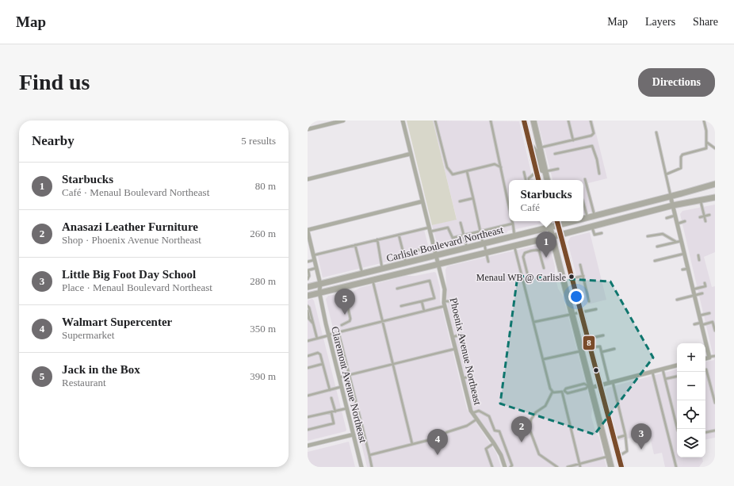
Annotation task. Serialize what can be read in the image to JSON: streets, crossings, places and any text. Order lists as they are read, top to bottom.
{
  "streets": {
    "main road": ["Carlisle Boulevard Northeast"],
    "street": ["Phoenix Avenue Northeast", "Claremont Avenue Northeast"]
  },
  "crossings": [
    ["Carlisle Boulevard Northeast", "Phoenix Avenue Northeast"],
    ["Carlisle Boulevard Northeast", "Claremont Avenue Northeast"]
  ],
  "places": ["Menaul WB @ Carlisle"],
  "lines": ["transit line 8"],
  "page": {
    "header": "Map",
    "nav": ["Map", "Layers", "Share"],
    "buttons": "Directions",
    "title": "Find us",
    "heading": ["Nearby", "5 results"],
    "list": [
      {
        "mark": "1",
        "name": "Starbucks",
        "note": "Café · Menaul Boulevard Northeast",
        "value": "80 m"
      },
      {
        "mark": "2",
        "name": "Anasazi Leather Furniture",
        "note": "Shop · Phoenix Avenue Northeast",
        "value": "260 m"
      },
      {
        "mark": "3",
        "name": "Little Big Foot Day School",
        "note": "Place · Menaul Boulevard Northeast",
        "value": "280 m"
      },
      {
        "mark": "4",
        "name": "Walmart Supercenter",
        "note": "Supermarket",
        "value": "350 m"
      },
      {
        "mark": "5",
        "name": "Jack in the Box",
        "note": "Restaurant",
        "value": "390 m"
      }
    ],
    "popup": ["Starbucks", "Café"],
    "pins": [
      "1",
      "5",
      "2",
      "3",
      "4"
    ],
    "map_buttons": ["+", "−"]
  }
}
